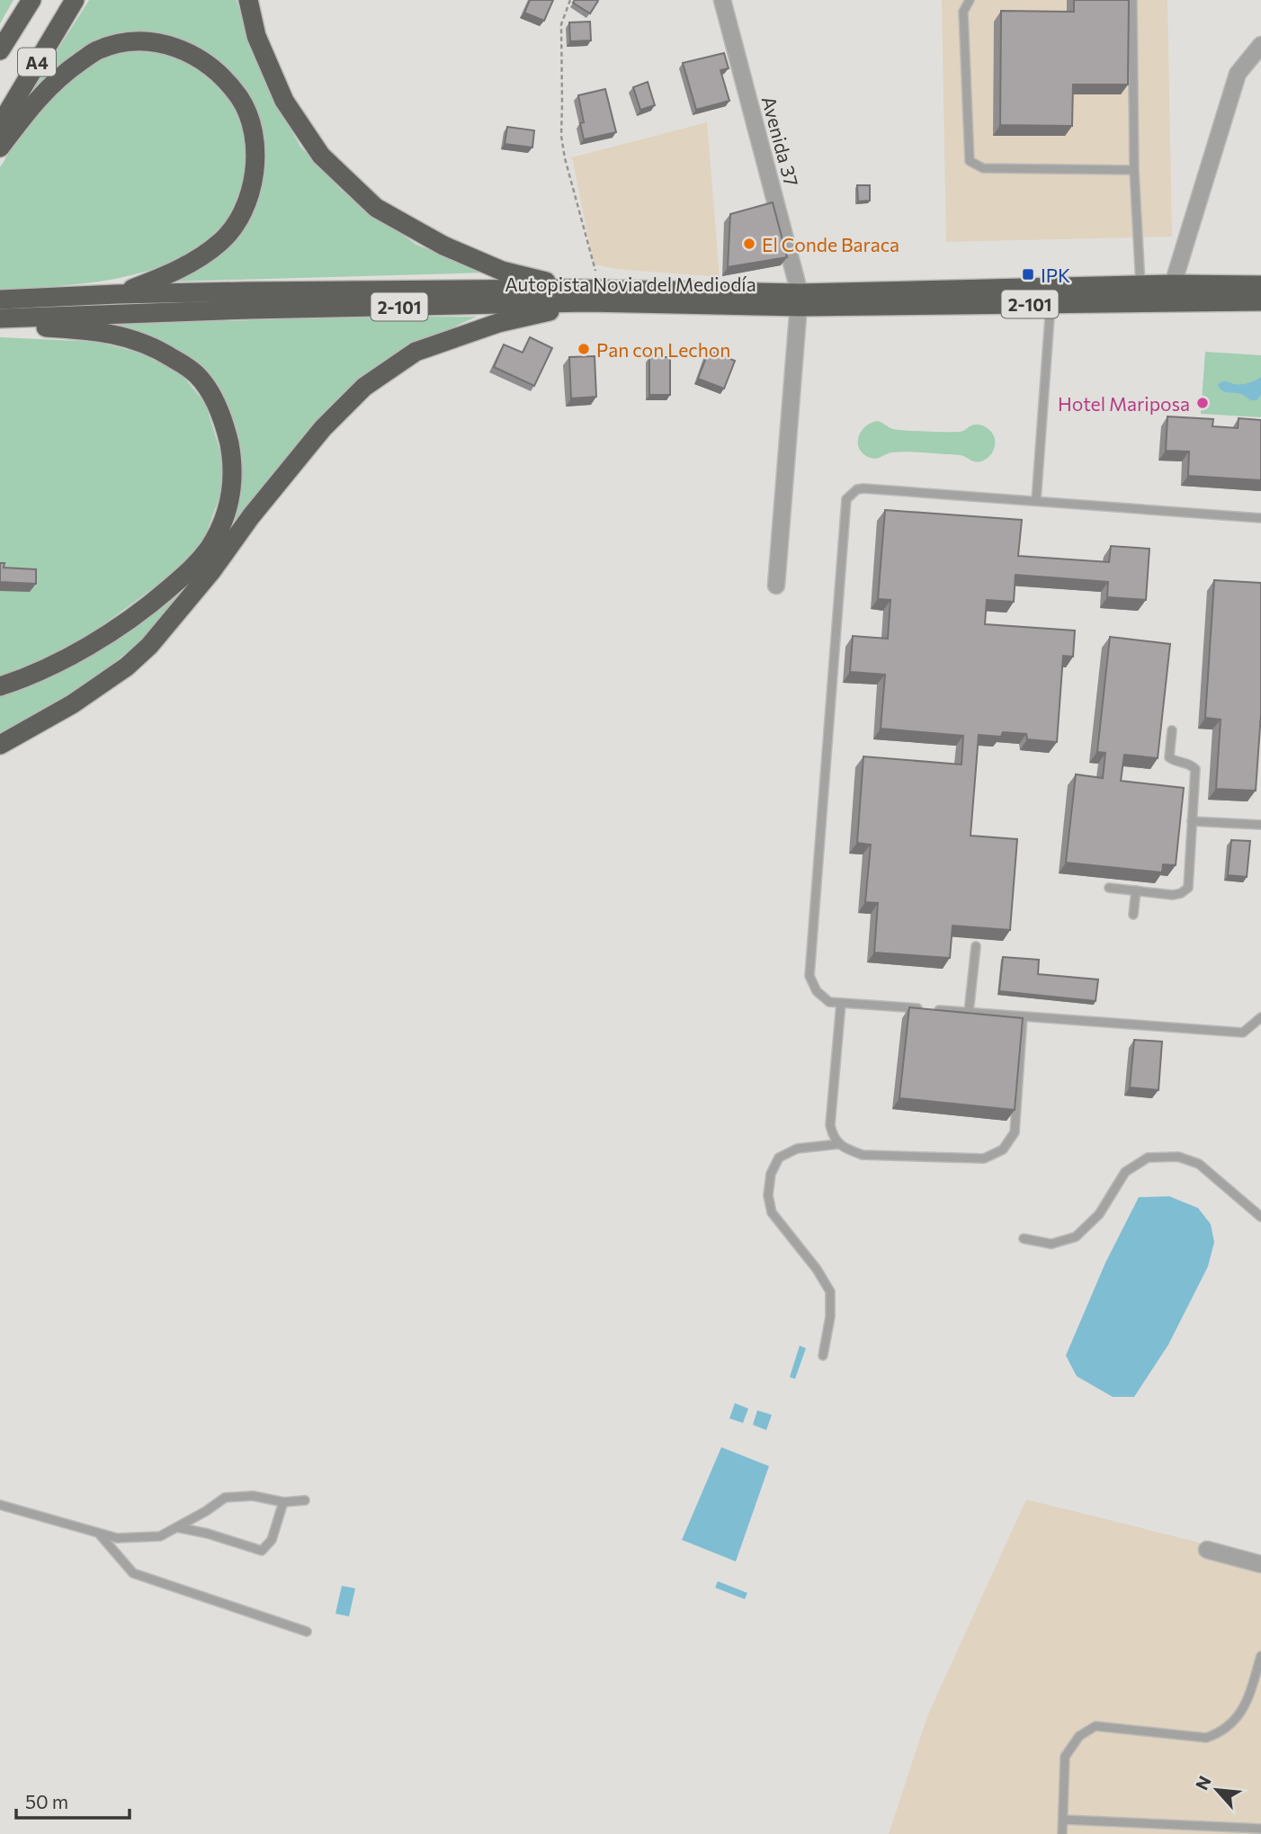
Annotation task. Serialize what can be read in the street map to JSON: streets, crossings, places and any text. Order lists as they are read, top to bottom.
{
  "streets": {
    "highway": ["A4", "Autopista Novia del Mediodía", "2-101"],
    "street": ["Avenida 37"]
  },
  "crossings": [
    ["Avenida 37", "Autopista Novia del Mediodía"]
  ],
  "places": {
    "other": ["El Conde Baraca", "Pan con Lechon", "Hotel Mariposa"],
    "transit": ["IPK"]
  },
  "scale_bar": "50 m",
  "north": "top left"
}
